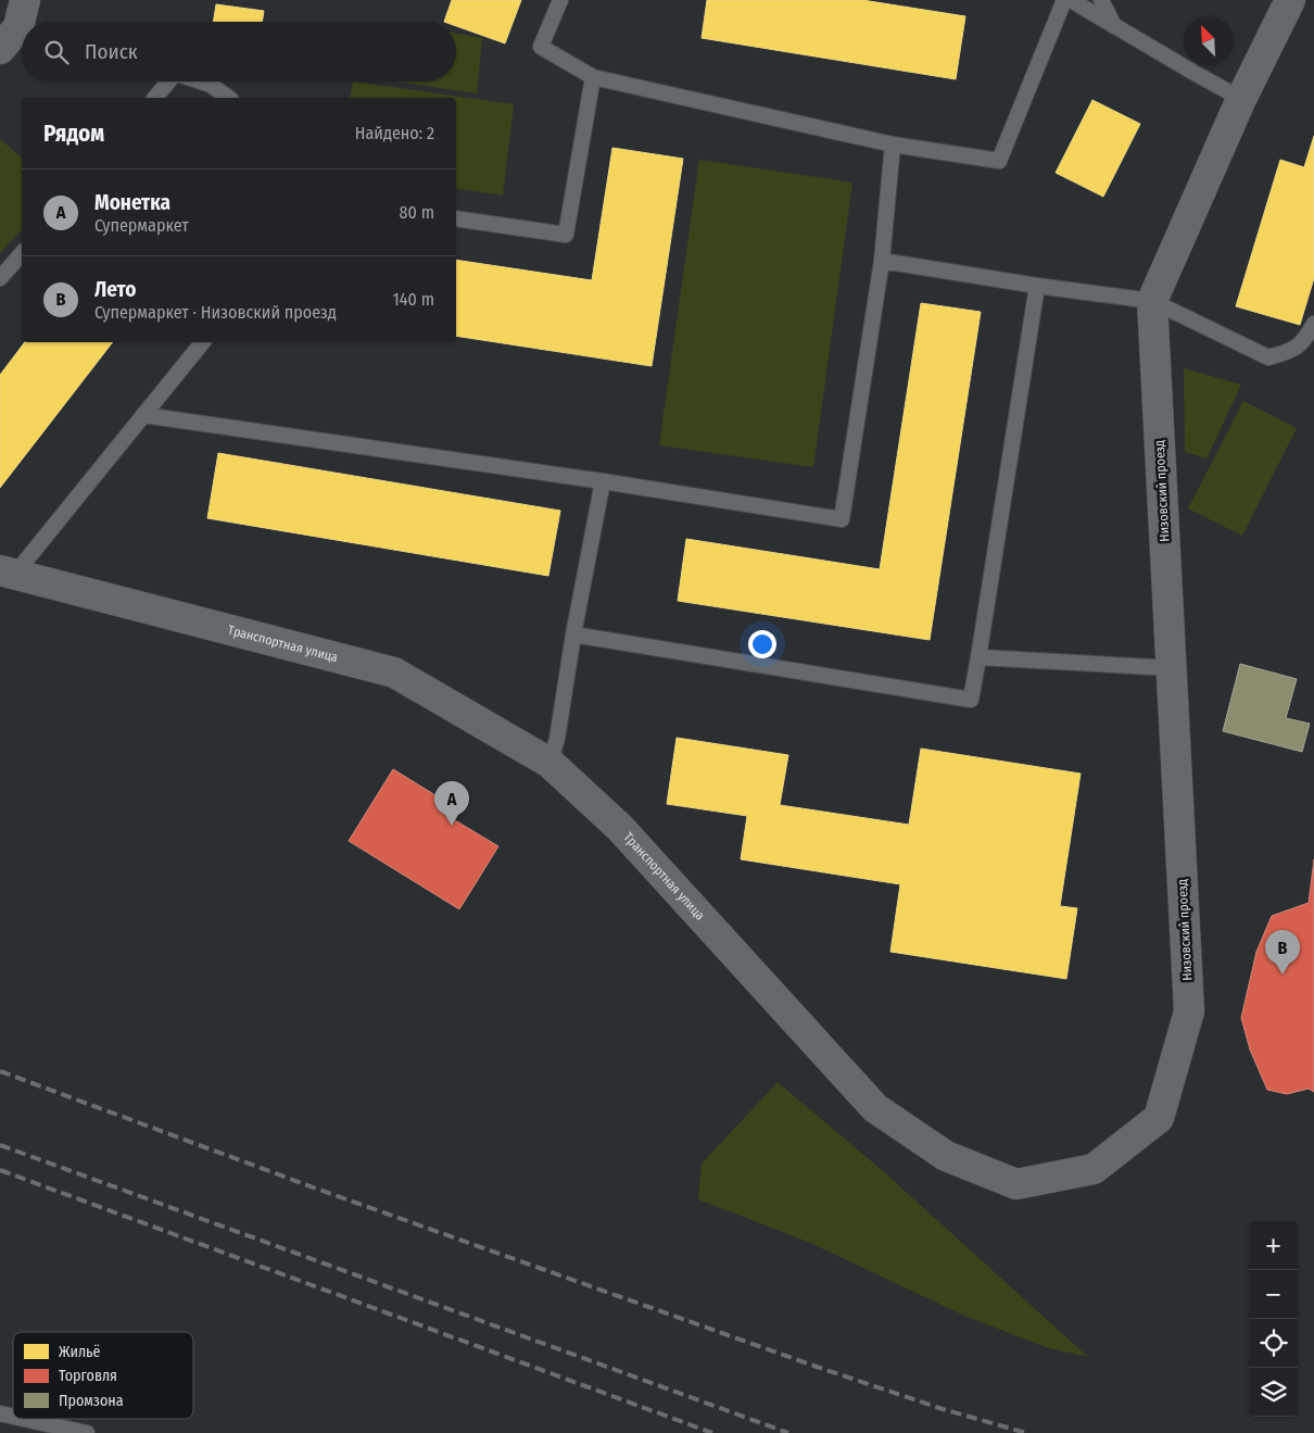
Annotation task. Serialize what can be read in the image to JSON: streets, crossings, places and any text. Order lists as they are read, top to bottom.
{
  "streets": {
    "street": ["Низовский проезд", "Транспортная улица"]
  },
  "crossings": [
    ["Низовский проезд", "Транспортная улица"]
  ],
  "legend": ["Жильё", "Торговля", "Промзона"],
  "north": "top left",
  "page": {
    "search": "Поиск",
    "heading": ["Рядом", "Найдено: 2"],
    "list": [
      {
        "mark": "A",
        "name": "Монетка",
        "note": "Супермаркет",
        "value": "80 m"
      },
      {
        "mark": "B",
        "name": "Лето",
        "note": "Супермаркет · Низовский проезд",
        "value": "140 m"
      }
    ],
    "pins": ["A", "B"],
    "map_buttons": ["+", "−"]
  }
}
